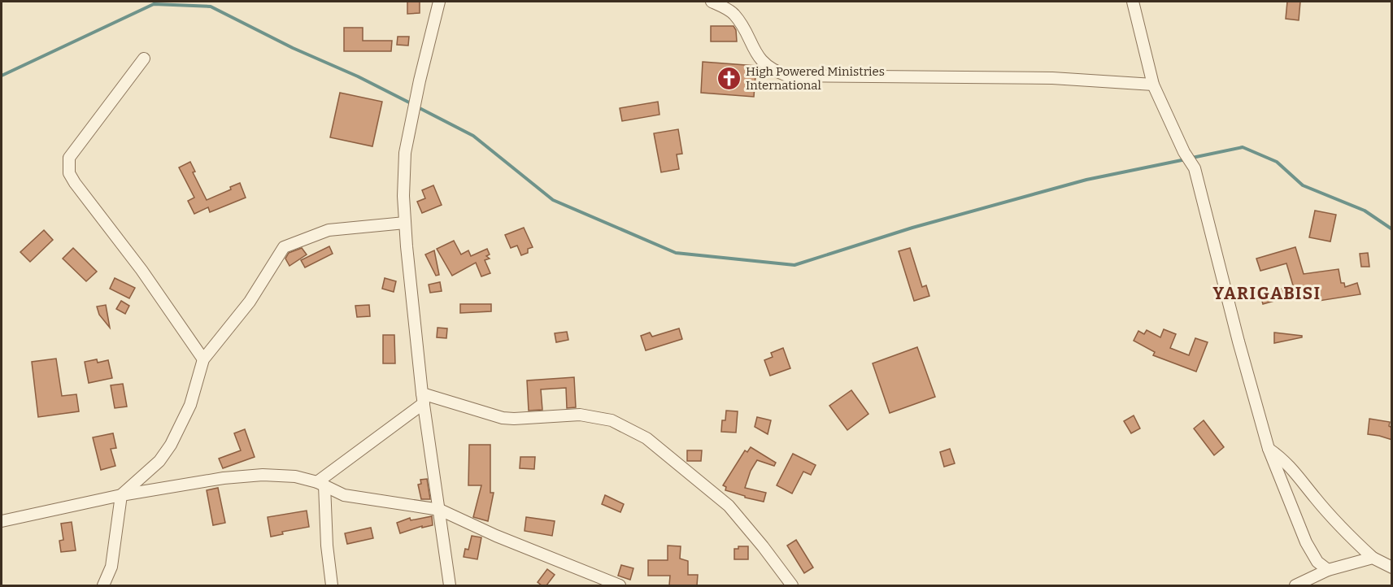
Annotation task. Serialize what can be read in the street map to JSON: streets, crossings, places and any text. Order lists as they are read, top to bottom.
{
  "districts": ["YARIGABISI"],
  "places": {
    "church": ["High Powered Ministries International"]
  }
}
